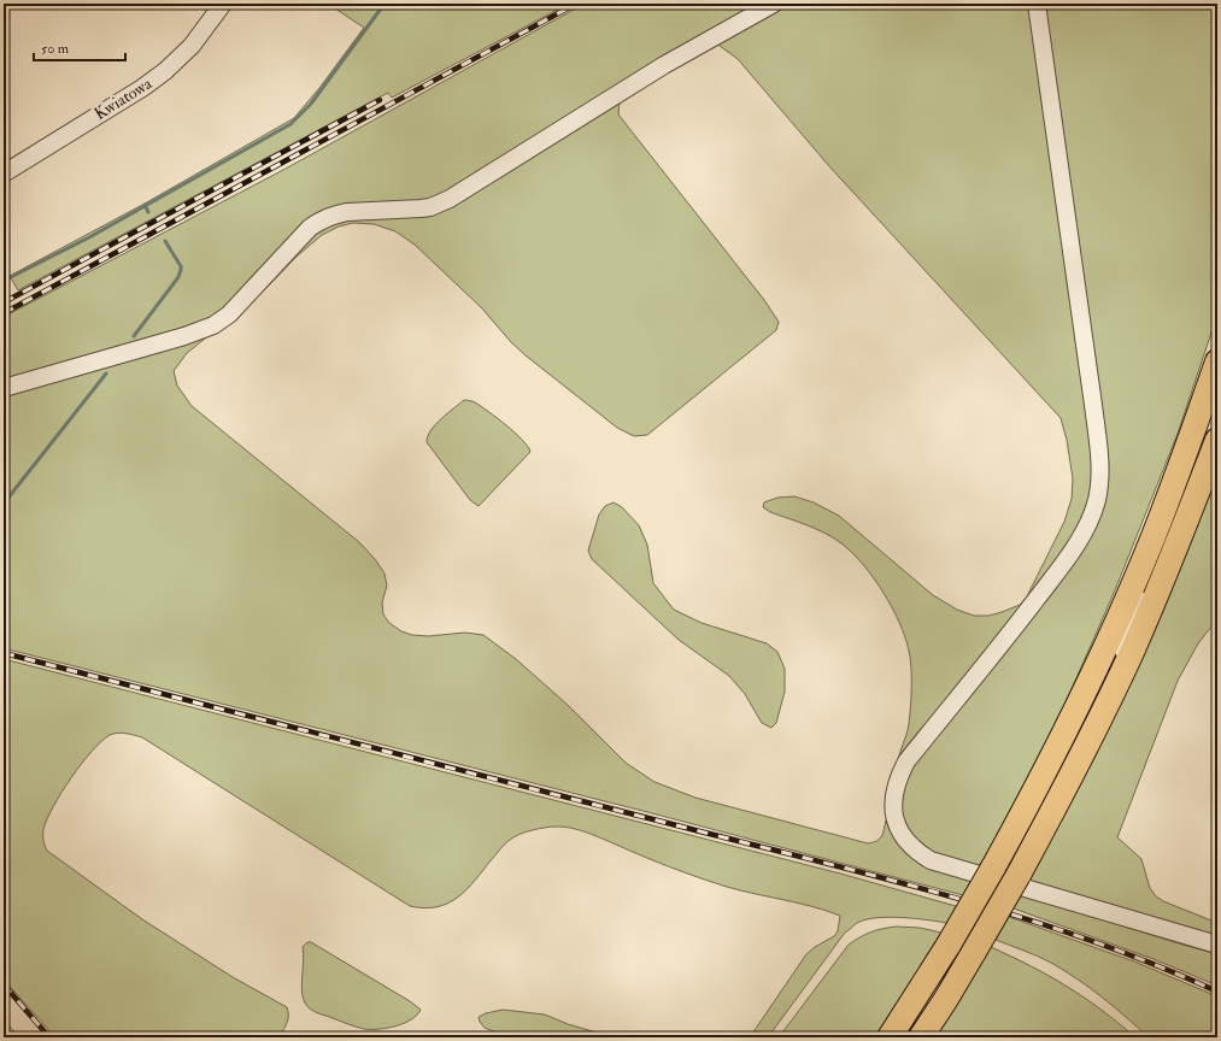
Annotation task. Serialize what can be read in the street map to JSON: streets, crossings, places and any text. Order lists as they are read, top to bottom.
{
  "streets": {
    "street": ["Kwiatowa"]
  },
  "scale_bar": "50 m"
}
